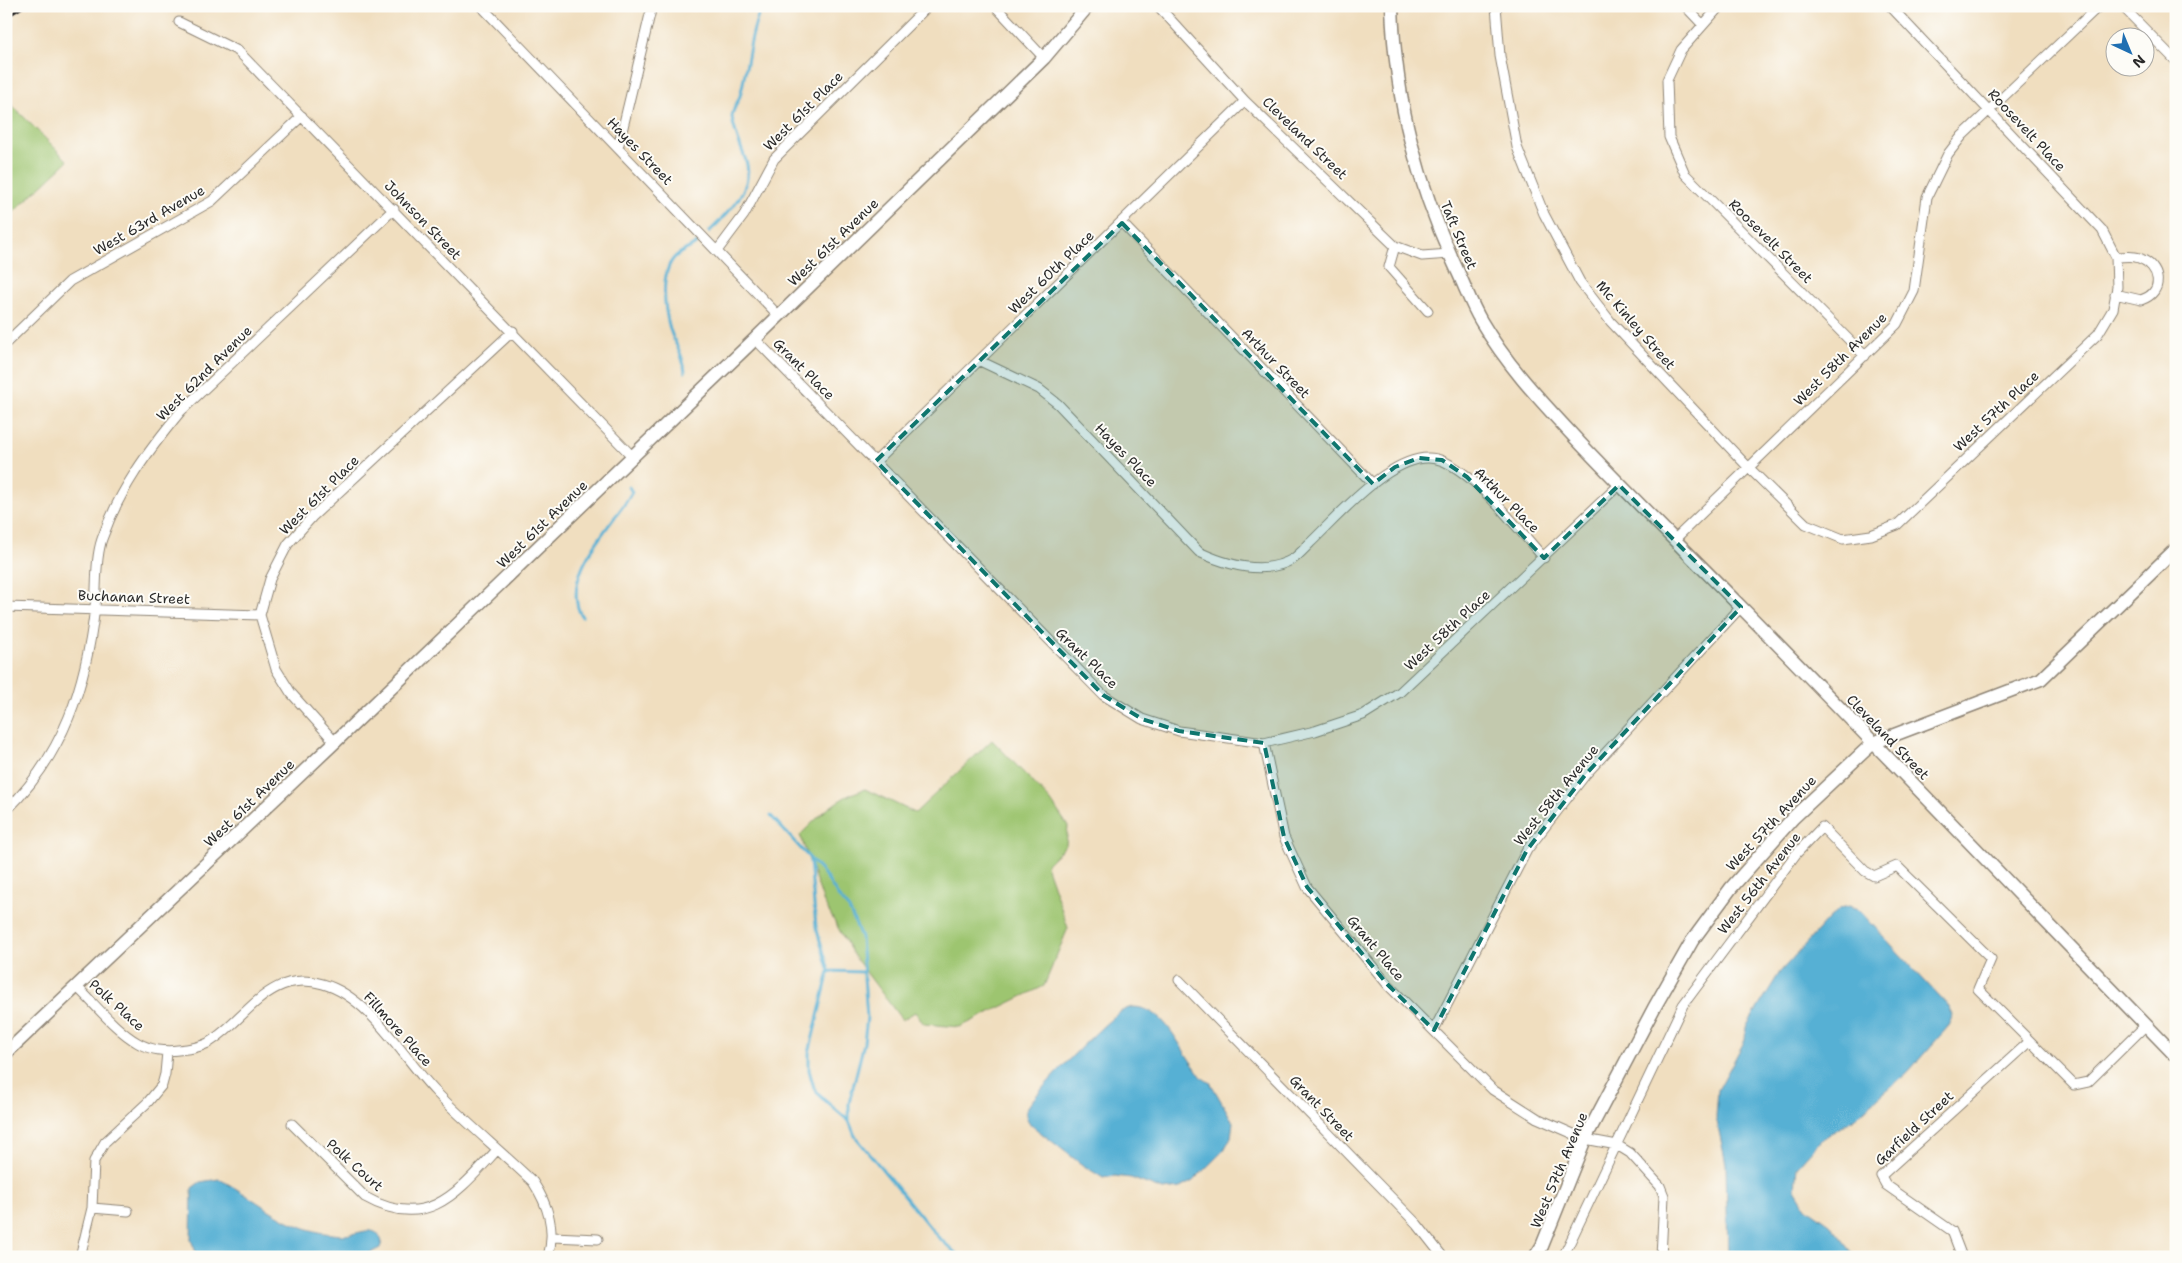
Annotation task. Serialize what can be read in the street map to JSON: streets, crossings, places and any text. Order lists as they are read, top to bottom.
{
  "streets": {
    "main road": [
      "Cleveland Street",
      "Taft Street",
      "West 61st Avenue",
      "West 57th Avenue"
    ],
    "street": [
      "West 61st Place",
      "Roosevelt Place",
      "Hayes Street",
      "West 63rd Avenue",
      "Johnson Street",
      "Roosevelt Street",
      "West 60th Place",
      "Mc Kinley Street",
      "West 58th Avenue",
      "Arthur Street",
      "Grant Place",
      "West 62nd Avenue",
      "West 57th Place",
      "Hayes Place",
      "Arthur Place",
      "Buchanan Street",
      "West 58th Place",
      "West 56th Avenue",
      "Polk Place",
      "Fillmore Place",
      "Grant Street",
      "Garfield Street",
      "Polk Court"
    ]
  },
  "crossings": [
    ["West 61st Place", "Hayes Street"],
    ["West 61st Place", "Johnson Street"],
    ["West 61st Place", "Buchanan Street"],
    ["Roosevelt Place", "West 58th Avenue"],
    ["Roosevelt Place", "West 57th Place"],
    ["Cleveland Street", "Taft Street"],
    ["Cleveland Street", "West 60th Place"],
    ["Cleveland Street", "West 58th Avenue"],
    ["Cleveland Street", "West 58th Place"],
    ["Cleveland Street", "West 57th Avenue"],
    ["Hayes Street", "West 61st Avenue"],
    ["West 63rd Avenue", "Johnson Street"],
    ["Johnson Street", "West 61st Avenue"],
    ["Johnson Street", "West 62nd Avenue"],
    ["Roosevelt Street", "West 58th Avenue"],
    ["West 61st Avenue", "Grant Place"],
    ["West 61st Avenue", "Polk Place"],
    ["West 60th Place", "Arthur Street"],
    ["West 60th Place", "Grant Place"],
    ["West 60th Place", "Hayes Place"],
    ["Mc Kinley Street", "West 58th Avenue"],
    ["Mc Kinley Street", "West 57th Place"],
    ["West 58th Avenue", "Grant Place"],
    ["Arthur Street", "Hayes Place"],
    ["Arthur Street", "Arthur Place"],
    ["Grant Place", "West 58th Place"],
    ["West 62nd Avenue", "Buchanan Street"],
    ["Hayes Place", "Arthur Place"],
    ["Arthur Place", "West 58th Place"],
    ["West 56th Avenue", "Garfield Street"],
    ["Polk Place", "Fillmore Place"],
    ["Fillmore Place", "Polk Court"]
  ],
  "north": "bottom right"
}
